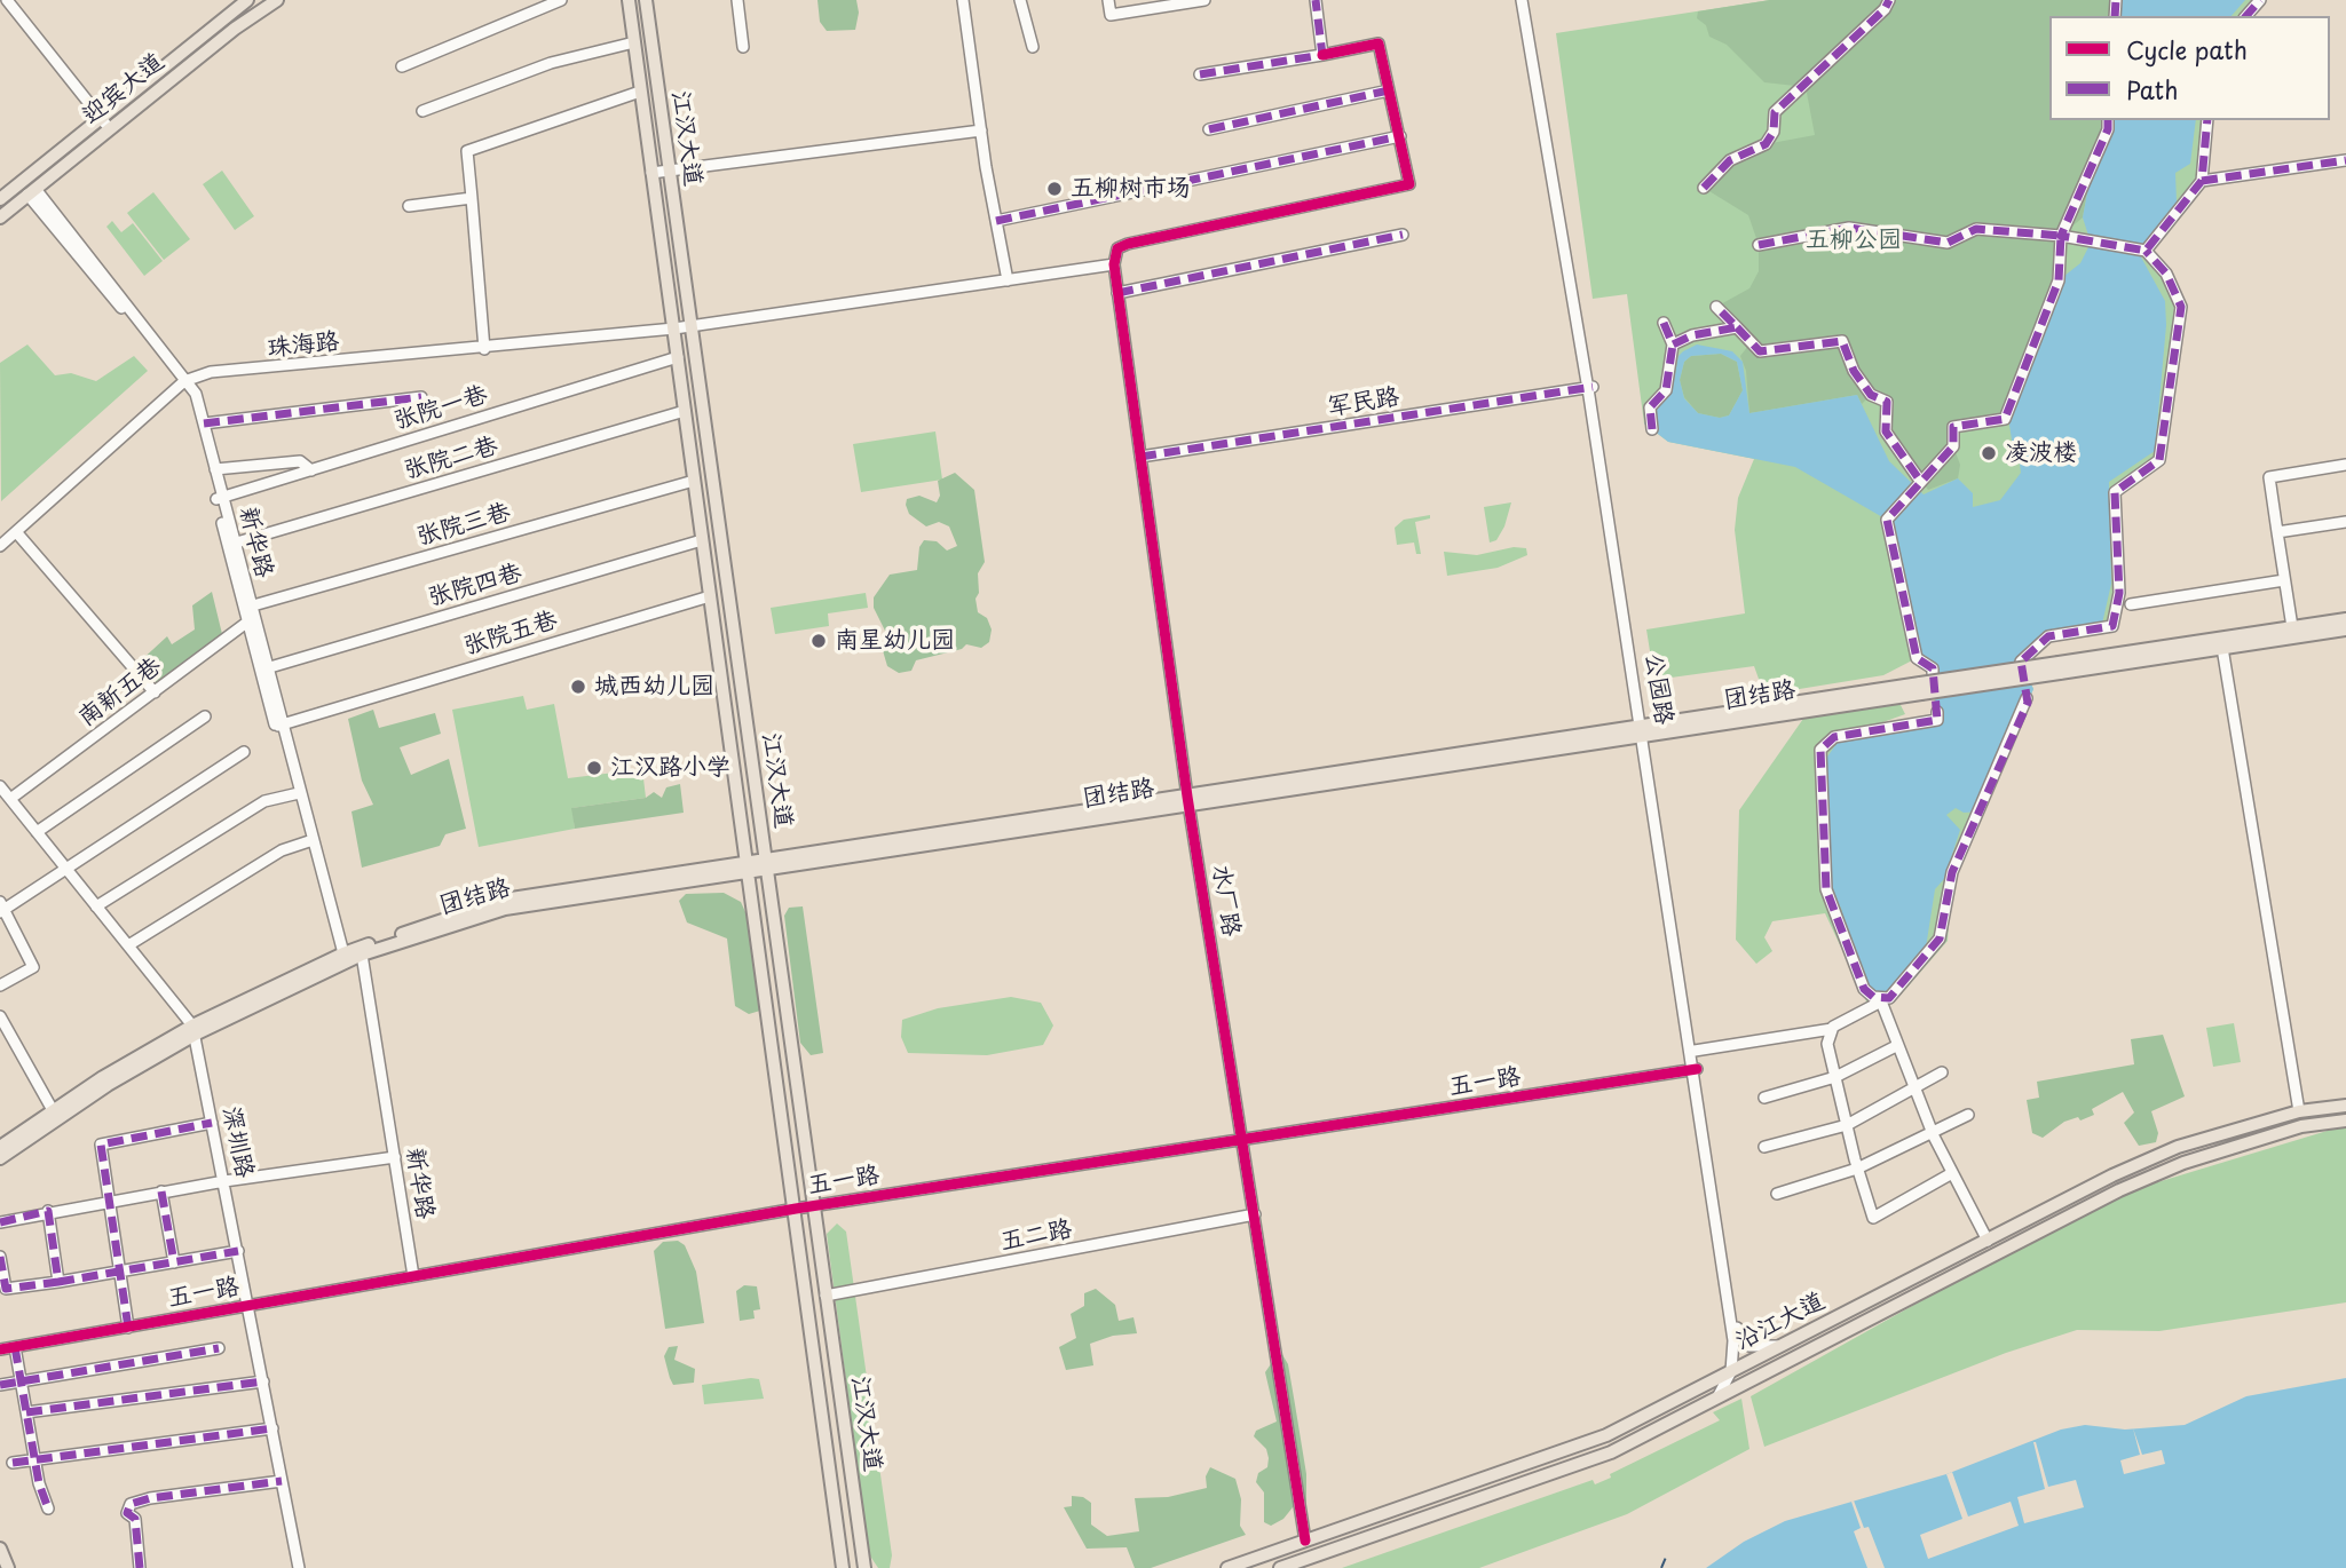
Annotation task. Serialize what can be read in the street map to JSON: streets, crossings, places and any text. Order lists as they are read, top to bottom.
{
  "streets": {
    "main road": [
      "迎宾大道",
      "江汉大道",
      "团结路",
      "沿江大道"
    ],
    "street": [
      "珠海路",
      "军民路",
      "张院一巷",
      "张院二巷",
      "张院三巷",
      "新华路",
      "张院四巷",
      "张院五巷",
      "公园路",
      "南新五巷",
      "水厂路",
      "五一路",
      "深圳路",
      "五二路"
    ]
  },
  "crossings": [
    ["迎宾大道", "新华路"],
    ["江汉大道", "珠海路"],
    ["江汉大道", "张院一巷"],
    ["江汉大道", "张院二巷"],
    ["江汉大道", "张院三巷"],
    ["江汉大道", "张院四巷"],
    ["江汉大道", "张院五巷"],
    ["江汉大道", "团结路"],
    ["江汉大道", "五一路"],
    ["江汉大道", "五二路"],
    ["珠海路", "新华路"],
    ["珠海路", "水厂路"],
    ["军民路", "公园路"],
    ["军民路", "水厂路"],
    ["张院一巷", "新华路"],
    ["张院二巷", "新华路"],
    ["张院三巷", "新华路"],
    ["张院三巷", "南新五巷"],
    ["新华路", "张院四巷"],
    ["新华路", "张院五巷"],
    ["新华路", "南新五巷"],
    ["新华路", "团结路"],
    ["新华路", "五一路"],
    ["公园路", "团结路"],
    ["公园路", "五一路"],
    ["公园路", "沿江大道"],
    ["南新五巷", "深圳路"],
    ["团结路", "水厂路"],
    ["团结路", "深圳路"],
    ["水厂路", "五一路"],
    ["水厂路", "五二路"],
    ["水厂路", "沿江大道"],
    ["五一路", "深圳路"]
  ],
  "parks": ["五柳公园"],
  "places": [
    "五柳树市场",
    "凌波楼",
    "南星幼儿园",
    "城西幼儿园",
    "江汉路小学"
  ],
  "legend": ["Cycle path", "Path"]
}
